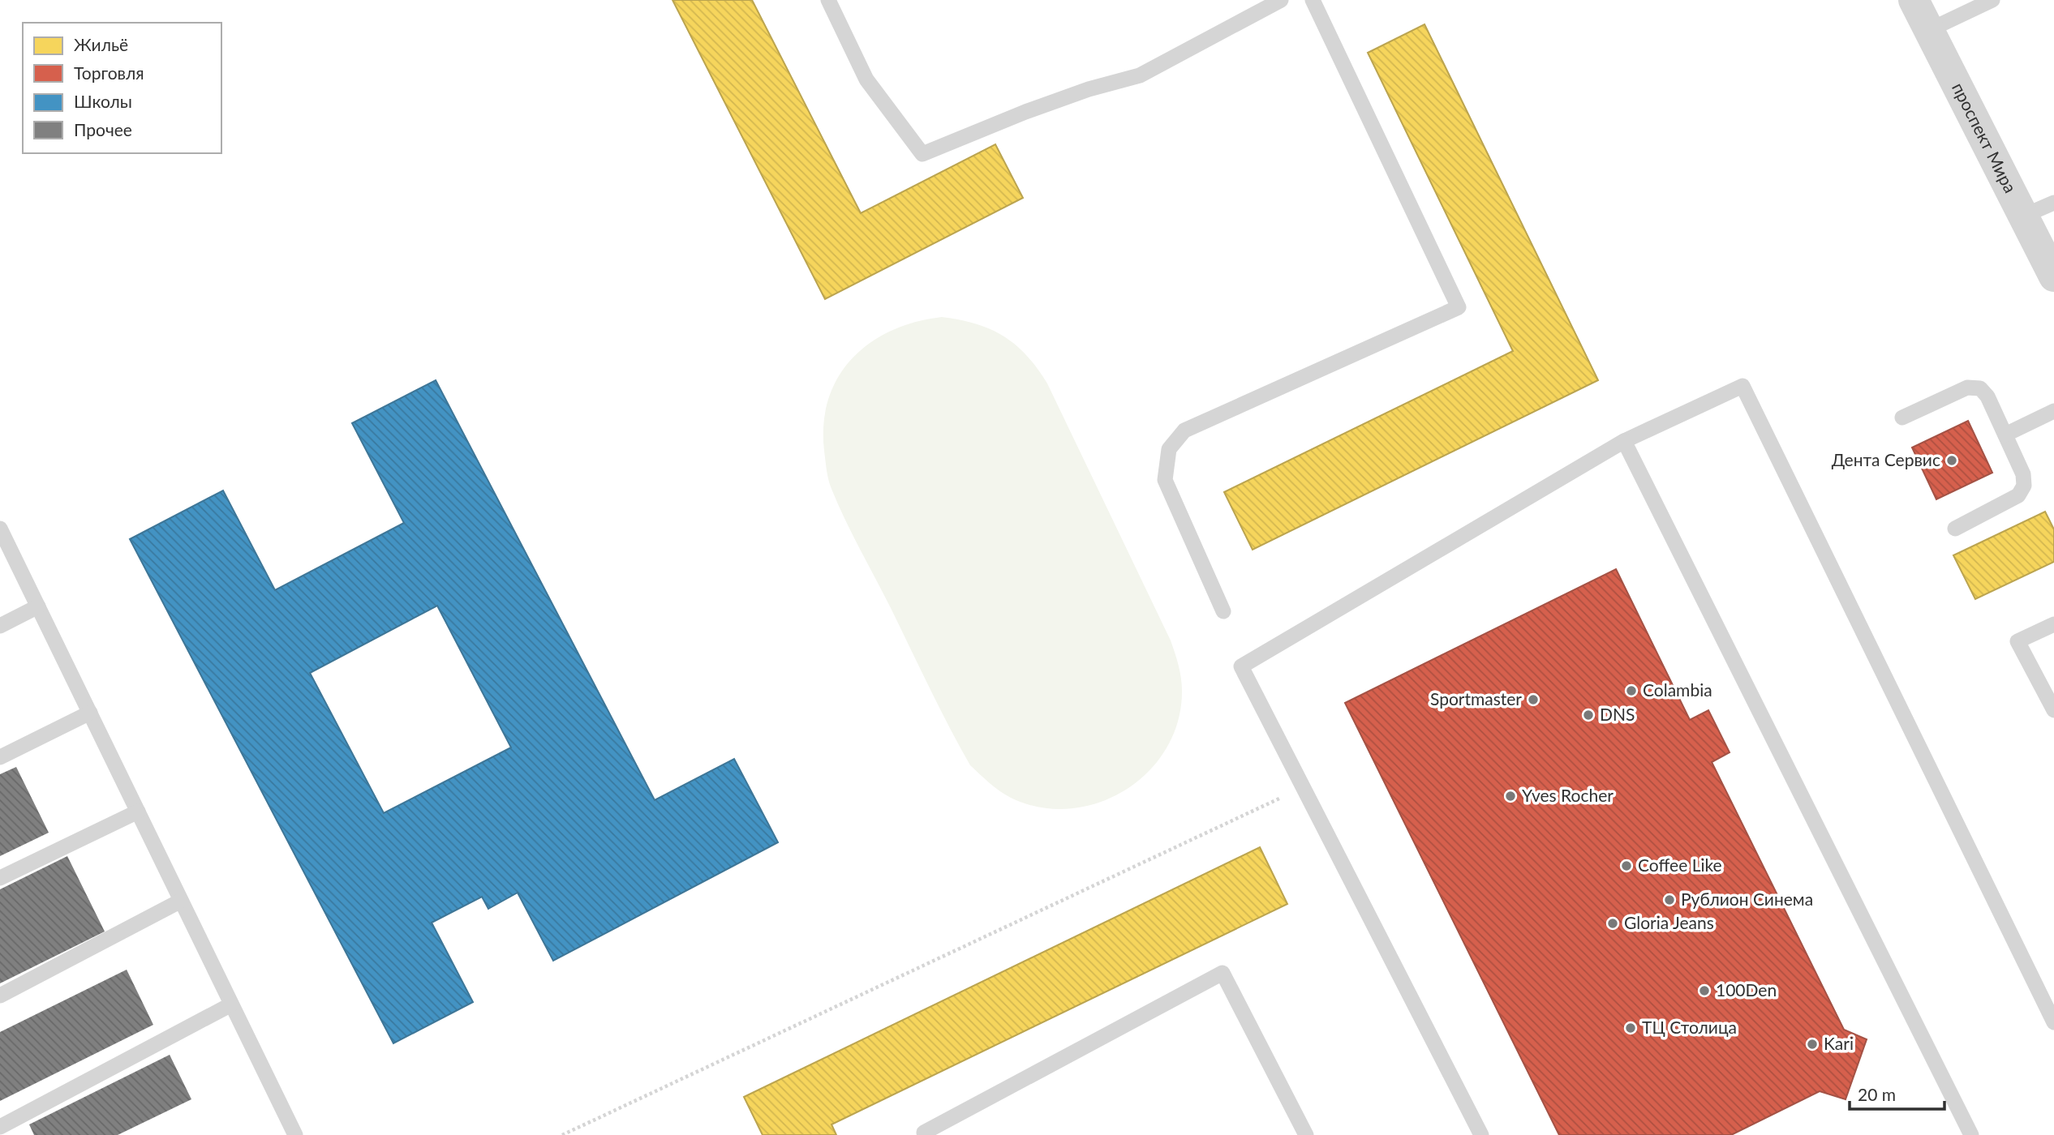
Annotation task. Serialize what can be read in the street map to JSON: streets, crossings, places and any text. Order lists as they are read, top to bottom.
{
  "streets": {
    "street": ["проспект Мира"]
  },
  "places": [
    "Дента Сервис",
    "Colambia",
    "Sportmaster",
    "DNS",
    "Yves Rocher",
    "Coffee Like",
    "Рублион Синема",
    "Gloria Jeans",
    "100Den",
    "ТЦ Столица",
    "Kari"
  ],
  "legend": [
    "Жильё",
    "Торговля",
    "Школы",
    "Прочее"
  ],
  "scale_bar": "20 m"
}
